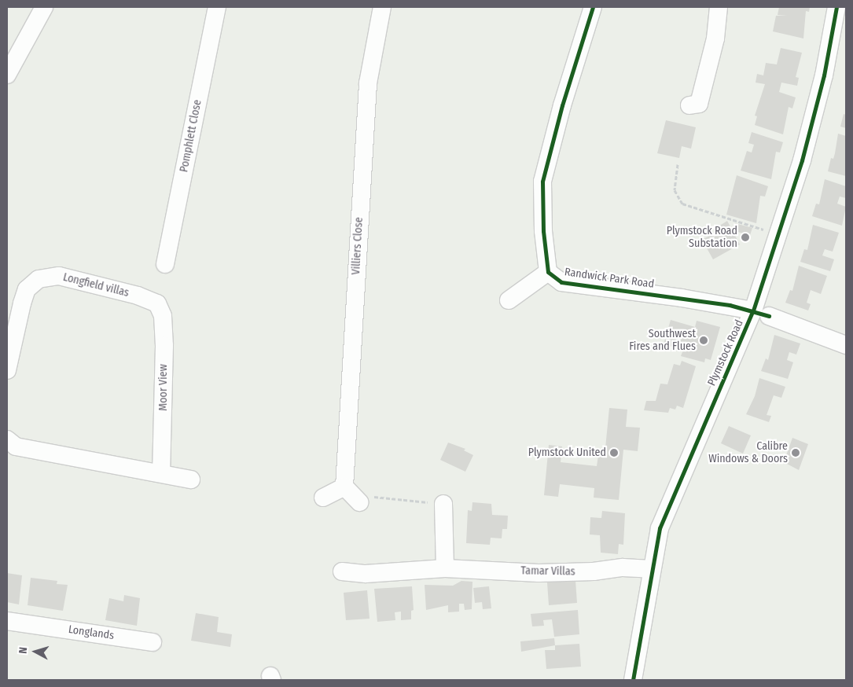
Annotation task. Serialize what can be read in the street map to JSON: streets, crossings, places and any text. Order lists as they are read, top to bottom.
{
  "streets": {
    "street": [
      "Pomphlett Close",
      "Villiers Close",
      "Randwick Park Road",
      "Longfield villas",
      "Plymstock Road",
      "Moor View",
      "Tamar Villas",
      "Longlands"
    ]
  },
  "crossings": [
    ["Randwick Park Road", "Plymstock Road"],
    ["Longfield villas", "Moor View"],
    ["Plymstock Road", "Tamar Villas"]
  ],
  "places": [
    "Plymstock Road Substation",
    "Southwest Fires and Flues",
    "Plymstock United",
    "Calibre Windows & Doors"
  ],
  "north": "left"
}
